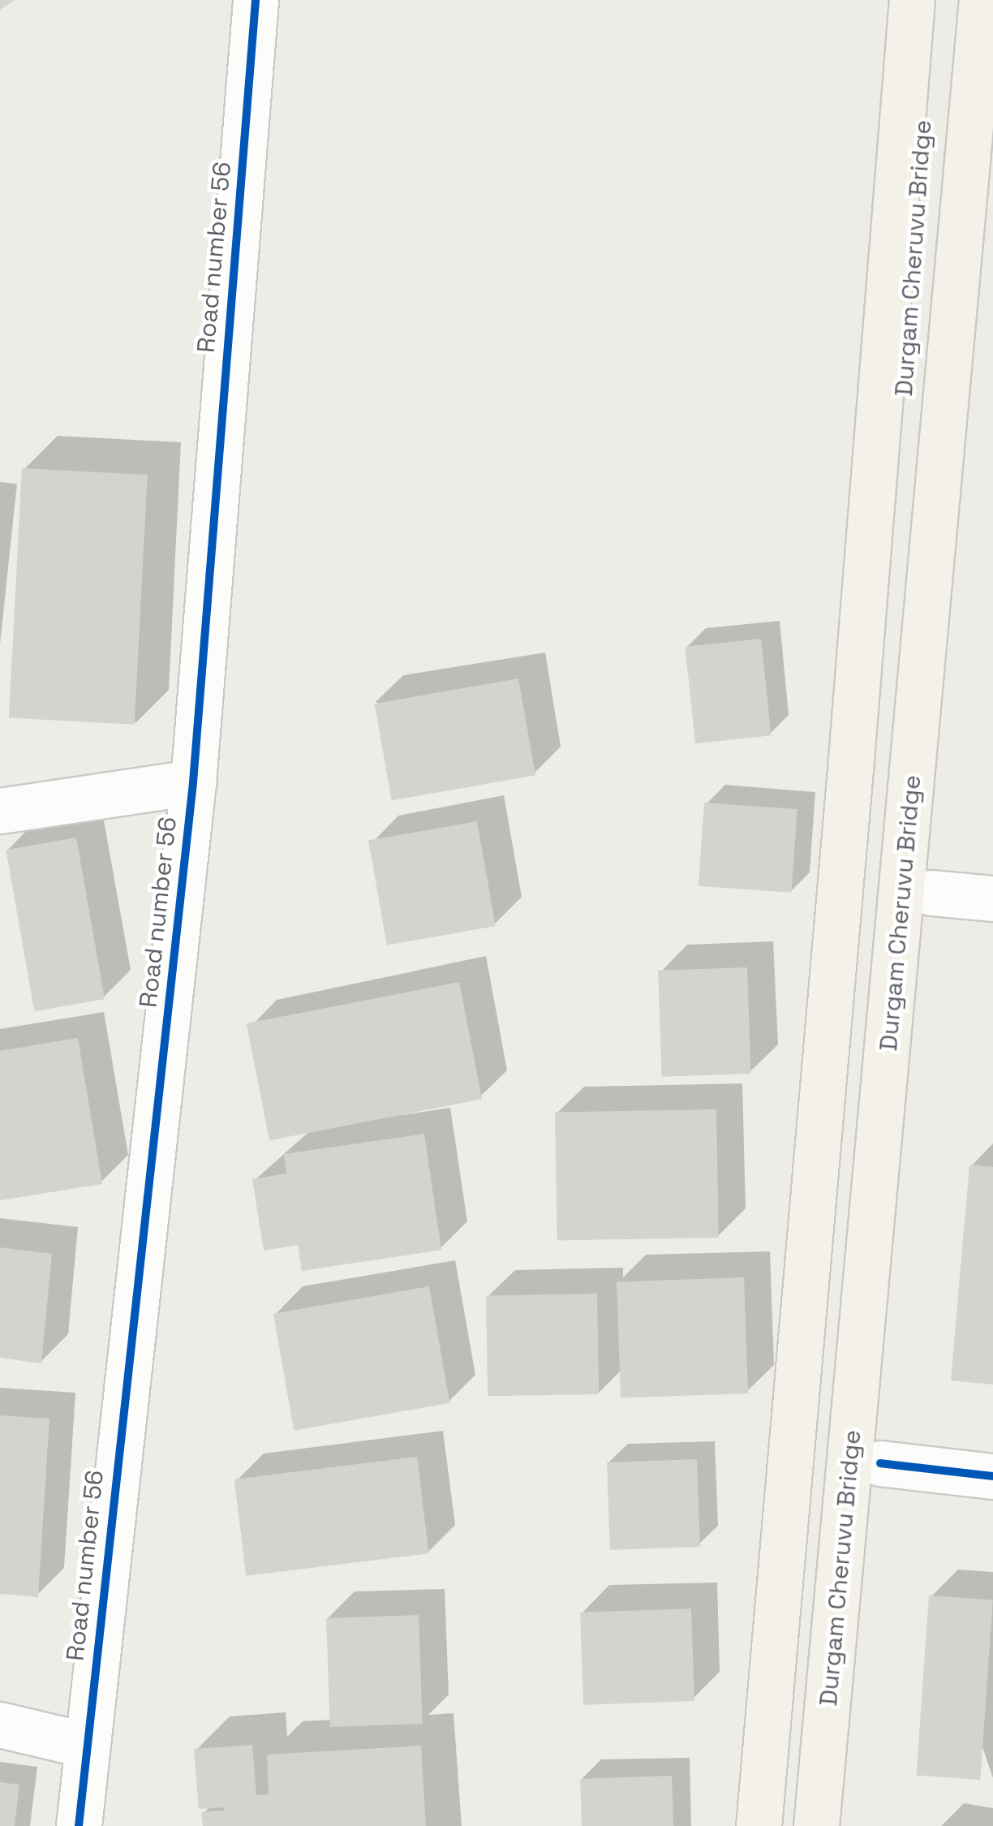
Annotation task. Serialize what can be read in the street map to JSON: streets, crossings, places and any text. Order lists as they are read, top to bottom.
{
  "streets": {
    "main road": ["Durgam Cheruvu Bridge"],
    "street": ["Road number 56"]
  }
}
